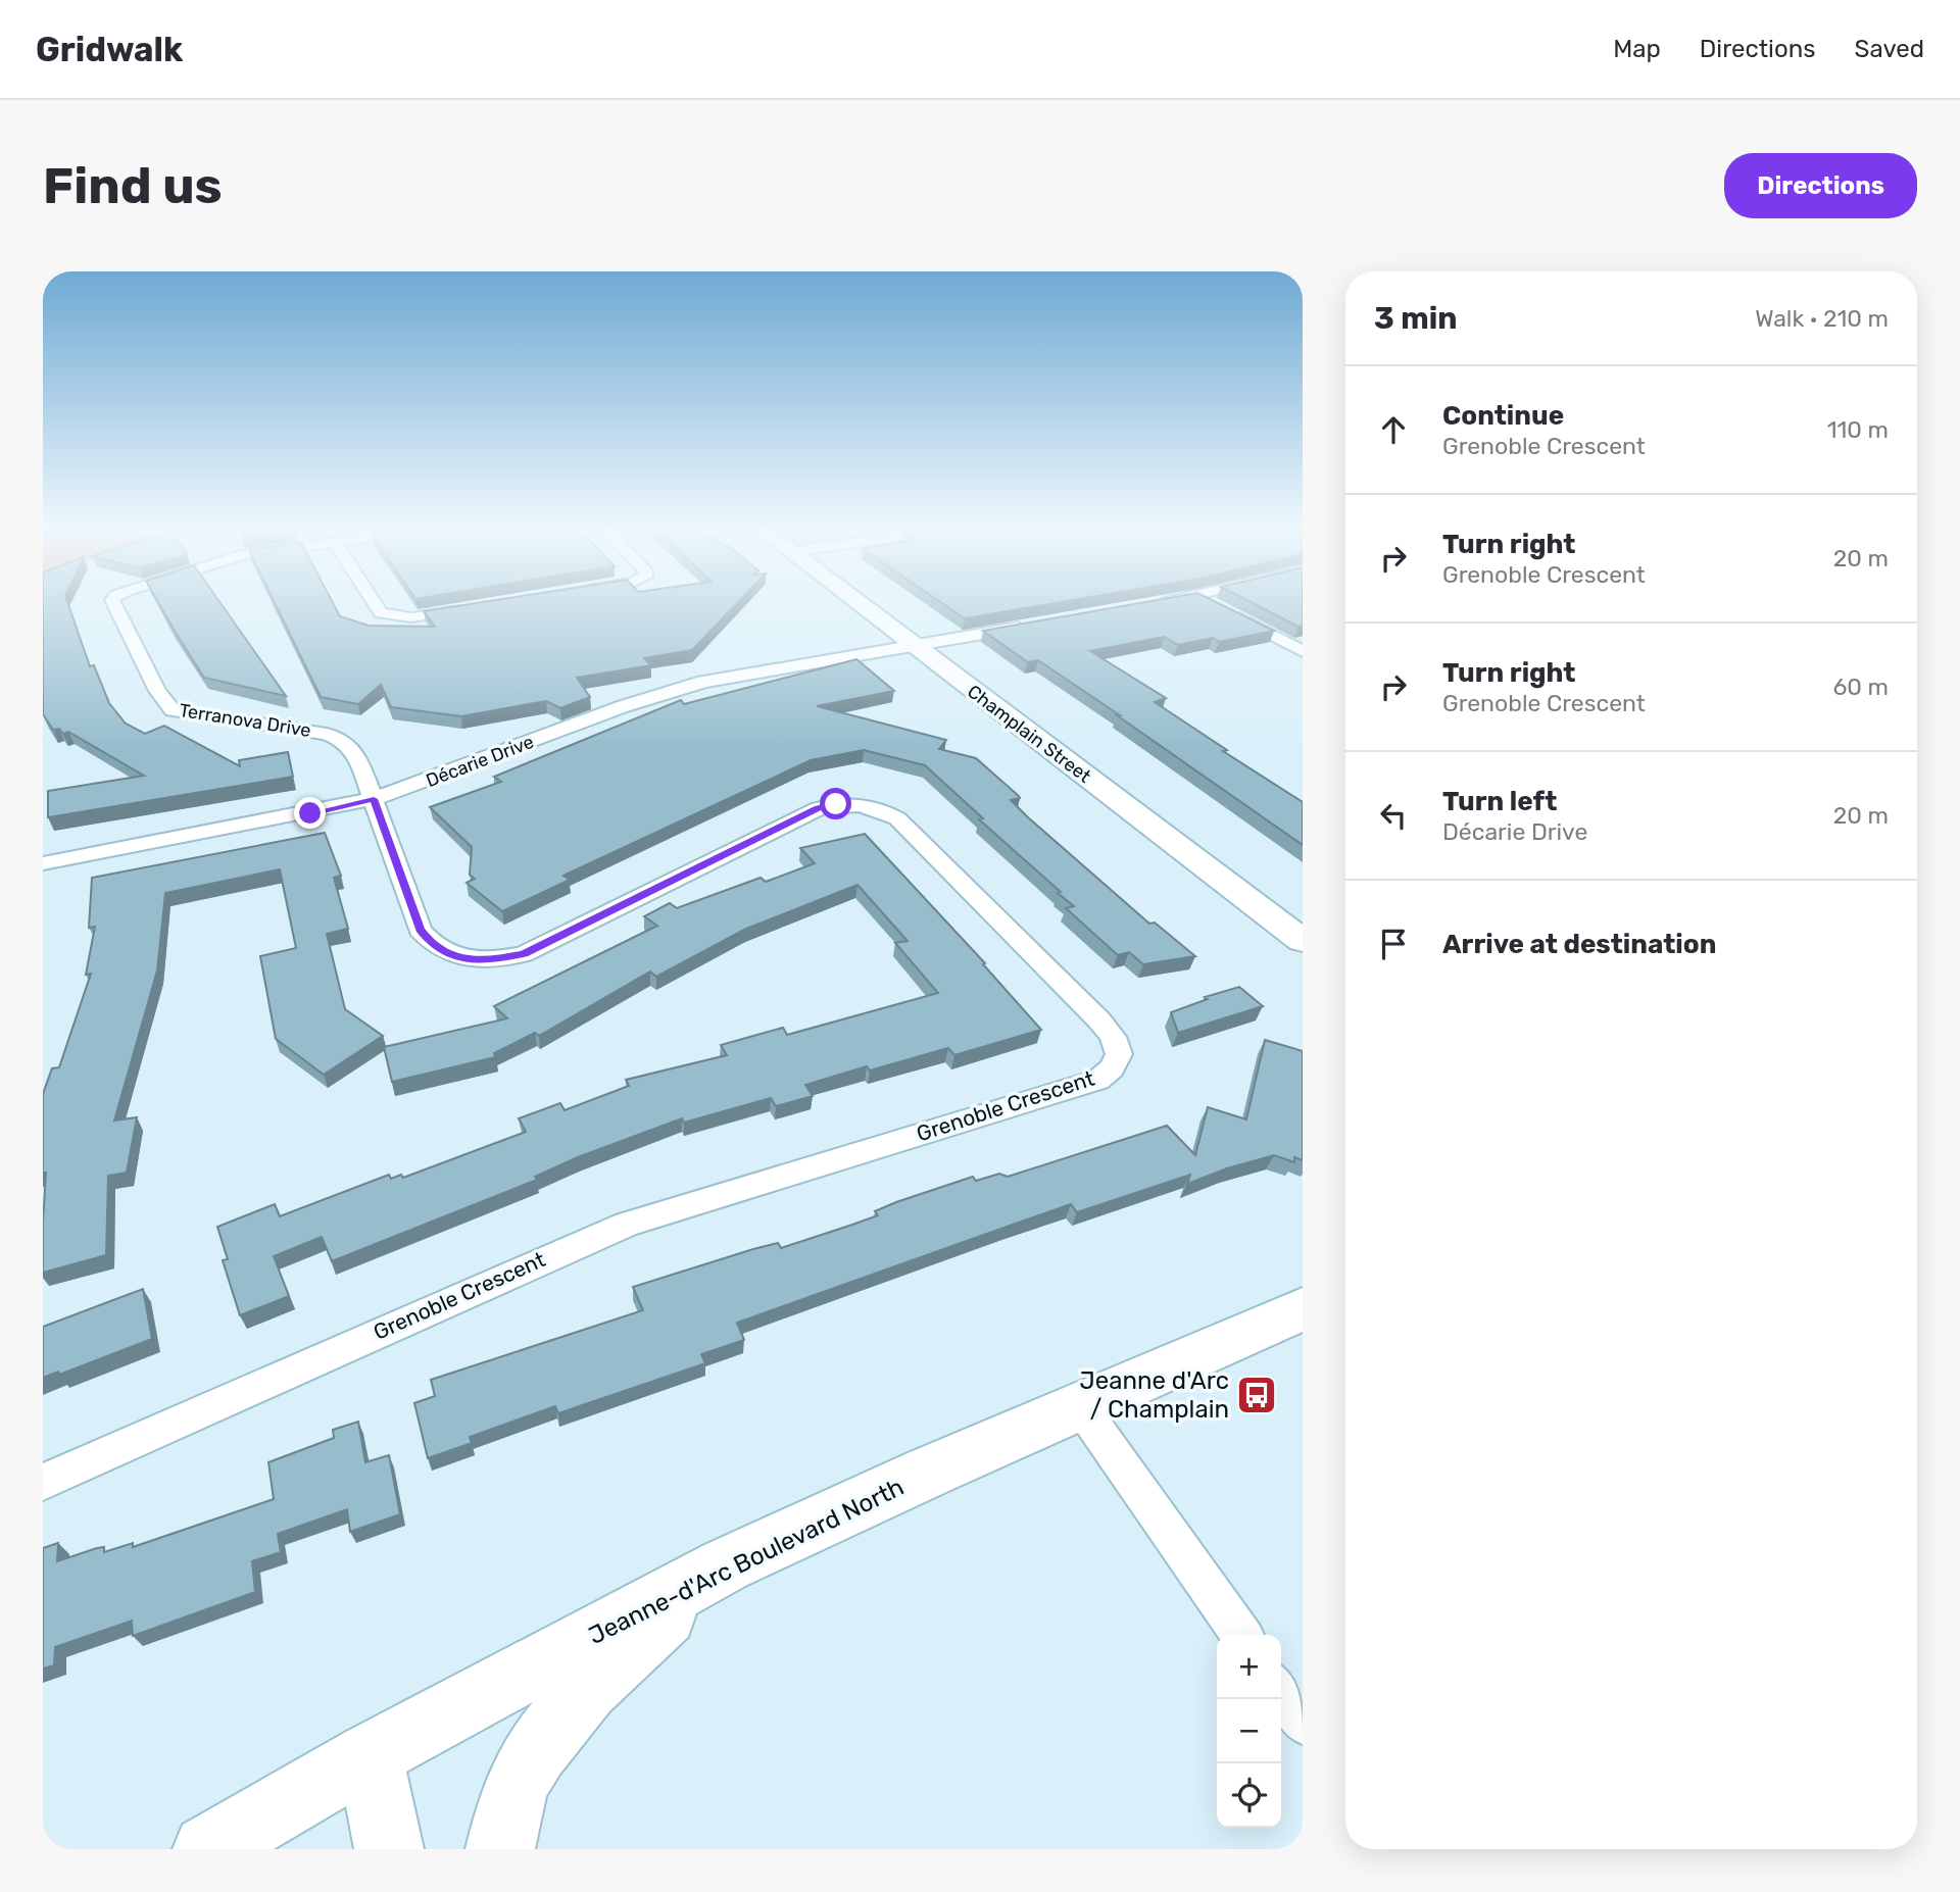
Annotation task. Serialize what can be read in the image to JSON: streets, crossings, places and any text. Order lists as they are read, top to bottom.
{
  "streets": {
    "street": [
      "Terranova Drive",
      "Champlain Street",
      "Décarie Drive",
      "Grenoble Crescent",
      "Jeanne-d'Arc Boulevard North"
    ]
  },
  "crossings": [
    ["Terranova Drive", "Décarie Drive"],
    ["Terranova Drive", "Grenoble Crescent"],
    ["Champlain Street", "Décarie Drive"],
    ["Décarie Drive", "Grenoble Crescent"]
  ],
  "places": {
    "bus stop": ["Jeanne d'Arc / Champlain"]
  },
  "page": {
    "header": "Gridwalk",
    "nav": ["Map", "Directions", "Saved"],
    "buttons": "Directions",
    "title": "Find us",
    "heading": ["3 min", "Walk · 210 m"],
    "list": [
      ["Continue", "Grenoble Crescent", "110 m"],
      ["Turn right", "Grenoble Crescent", "20 m"],
      ["Turn right", "Grenoble Crescent", "60 m"],
      ["Turn left", "Décarie Drive", "20 m"],
      "Arrive at destination"
    ],
    "map_buttons": ["+", "−"]
  }
}
